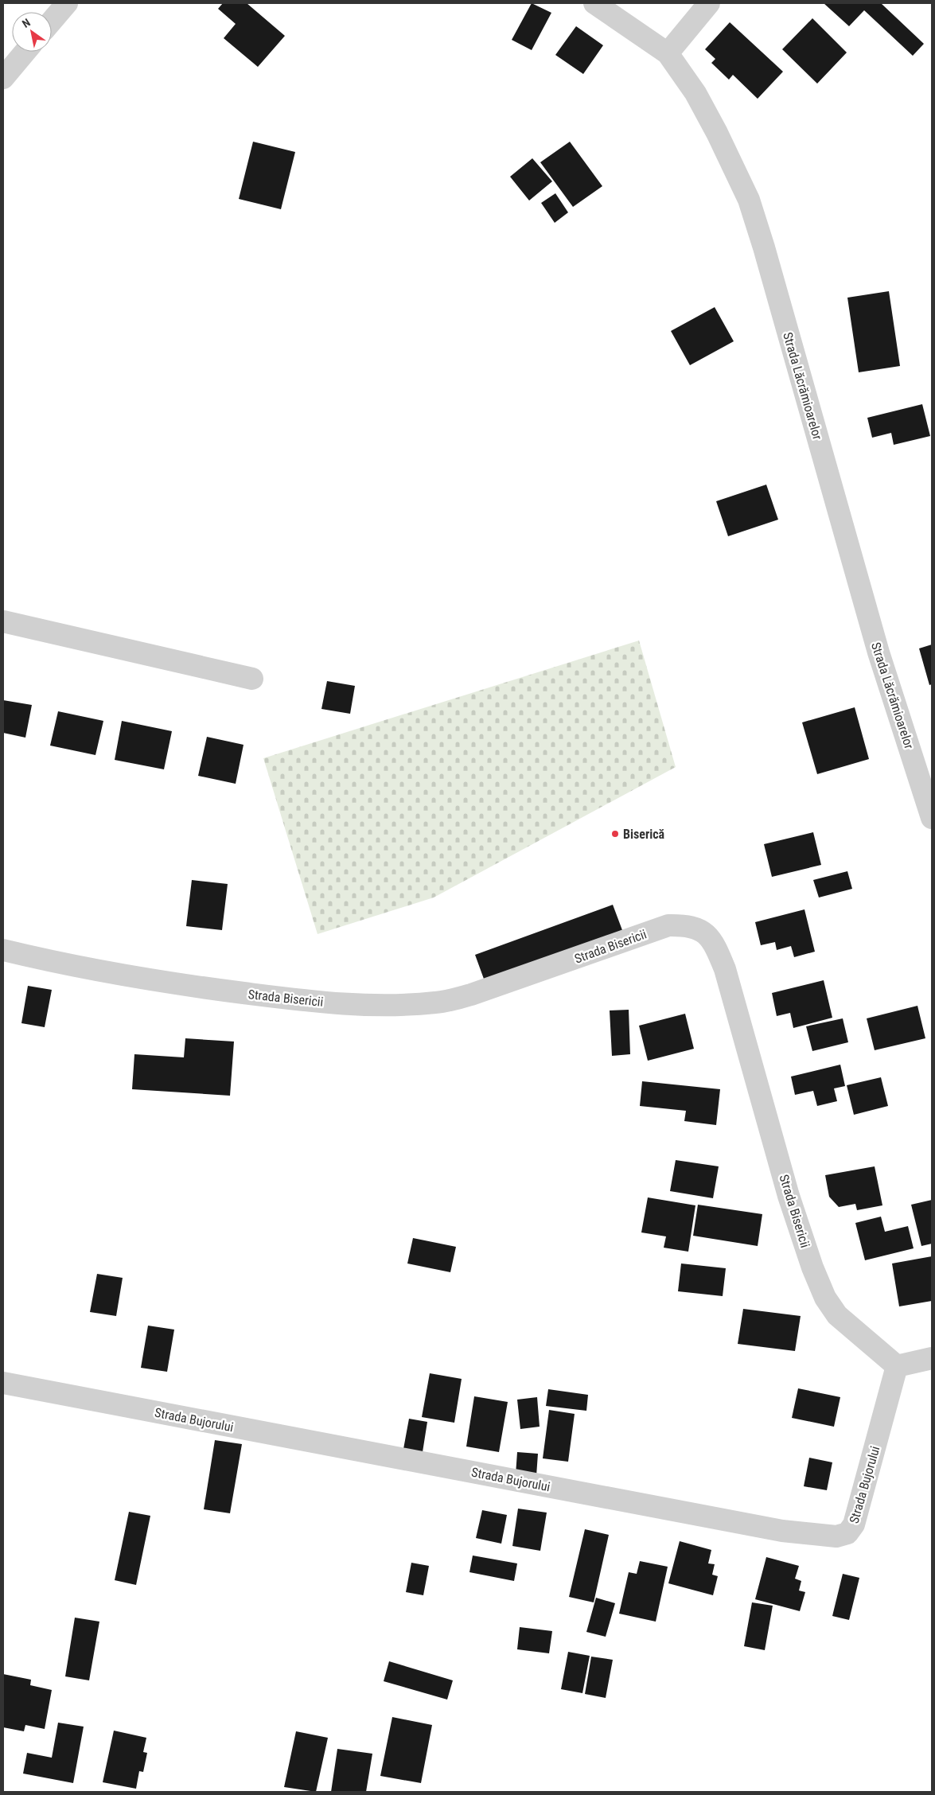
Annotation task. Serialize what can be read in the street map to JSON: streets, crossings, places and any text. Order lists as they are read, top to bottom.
{
  "streets": {
    "street": ["Strada Lăcrămioarelor", "Strada Bisericii", "Strada Bujorului"]
  },
  "crossings": [
    ["Strada Bisericii", "Strada Bujorului"]
  ],
  "places": ["Biserică"],
  "north": "top left"
}
